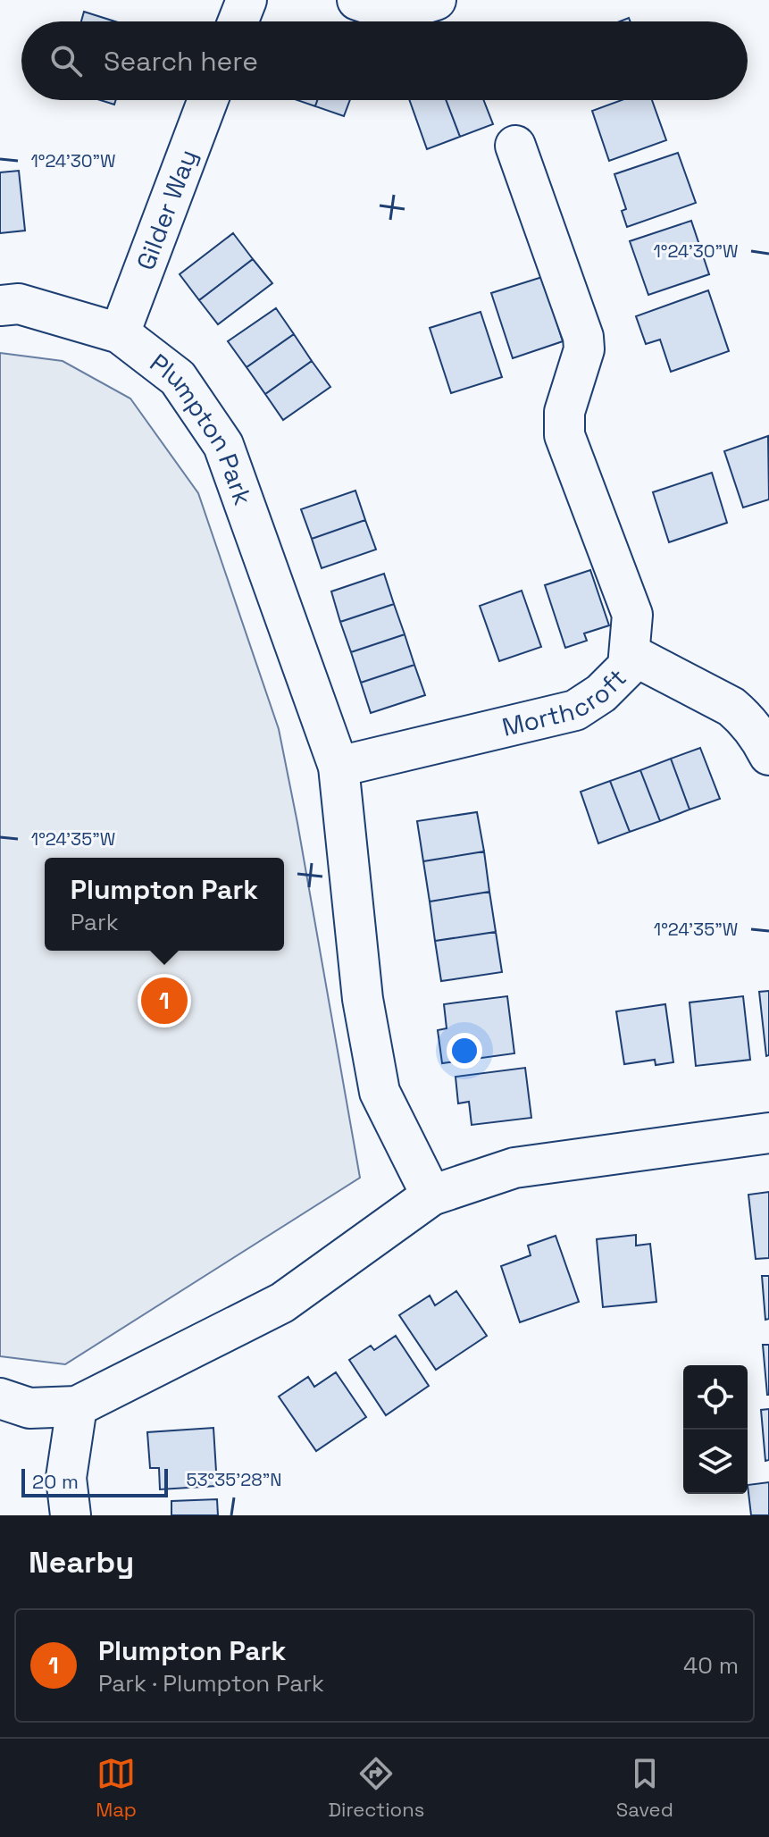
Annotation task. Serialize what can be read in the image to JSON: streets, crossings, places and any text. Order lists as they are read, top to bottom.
{
  "streets": {
    "street": ["Gilder Way", "Plumpton Park", "Morthcroft"]
  },
  "crossings": [
    ["Gilder Way", "Plumpton Park"],
    ["Plumpton Park", "Morthcroft"]
  ],
  "scale_bar": "20 m",
  "page": {
    "search": "Search here",
    "popup": ["Plumpton Park", "Park"],
    "pins": "1",
    "scale": "20 m",
    "heading": "Nearby",
    "list": [
      {
        "mark": "1",
        "name": "Plumpton Park",
        "note": "Park · Plumpton Park",
        "value": "40 m"
      }
    ],
    "nav": ["Map", "Directions", "Saved"]
  },
  "coordinates": ["1°24'30\"W", "1°24'35\"W", "53°35'28\"N"]
}
